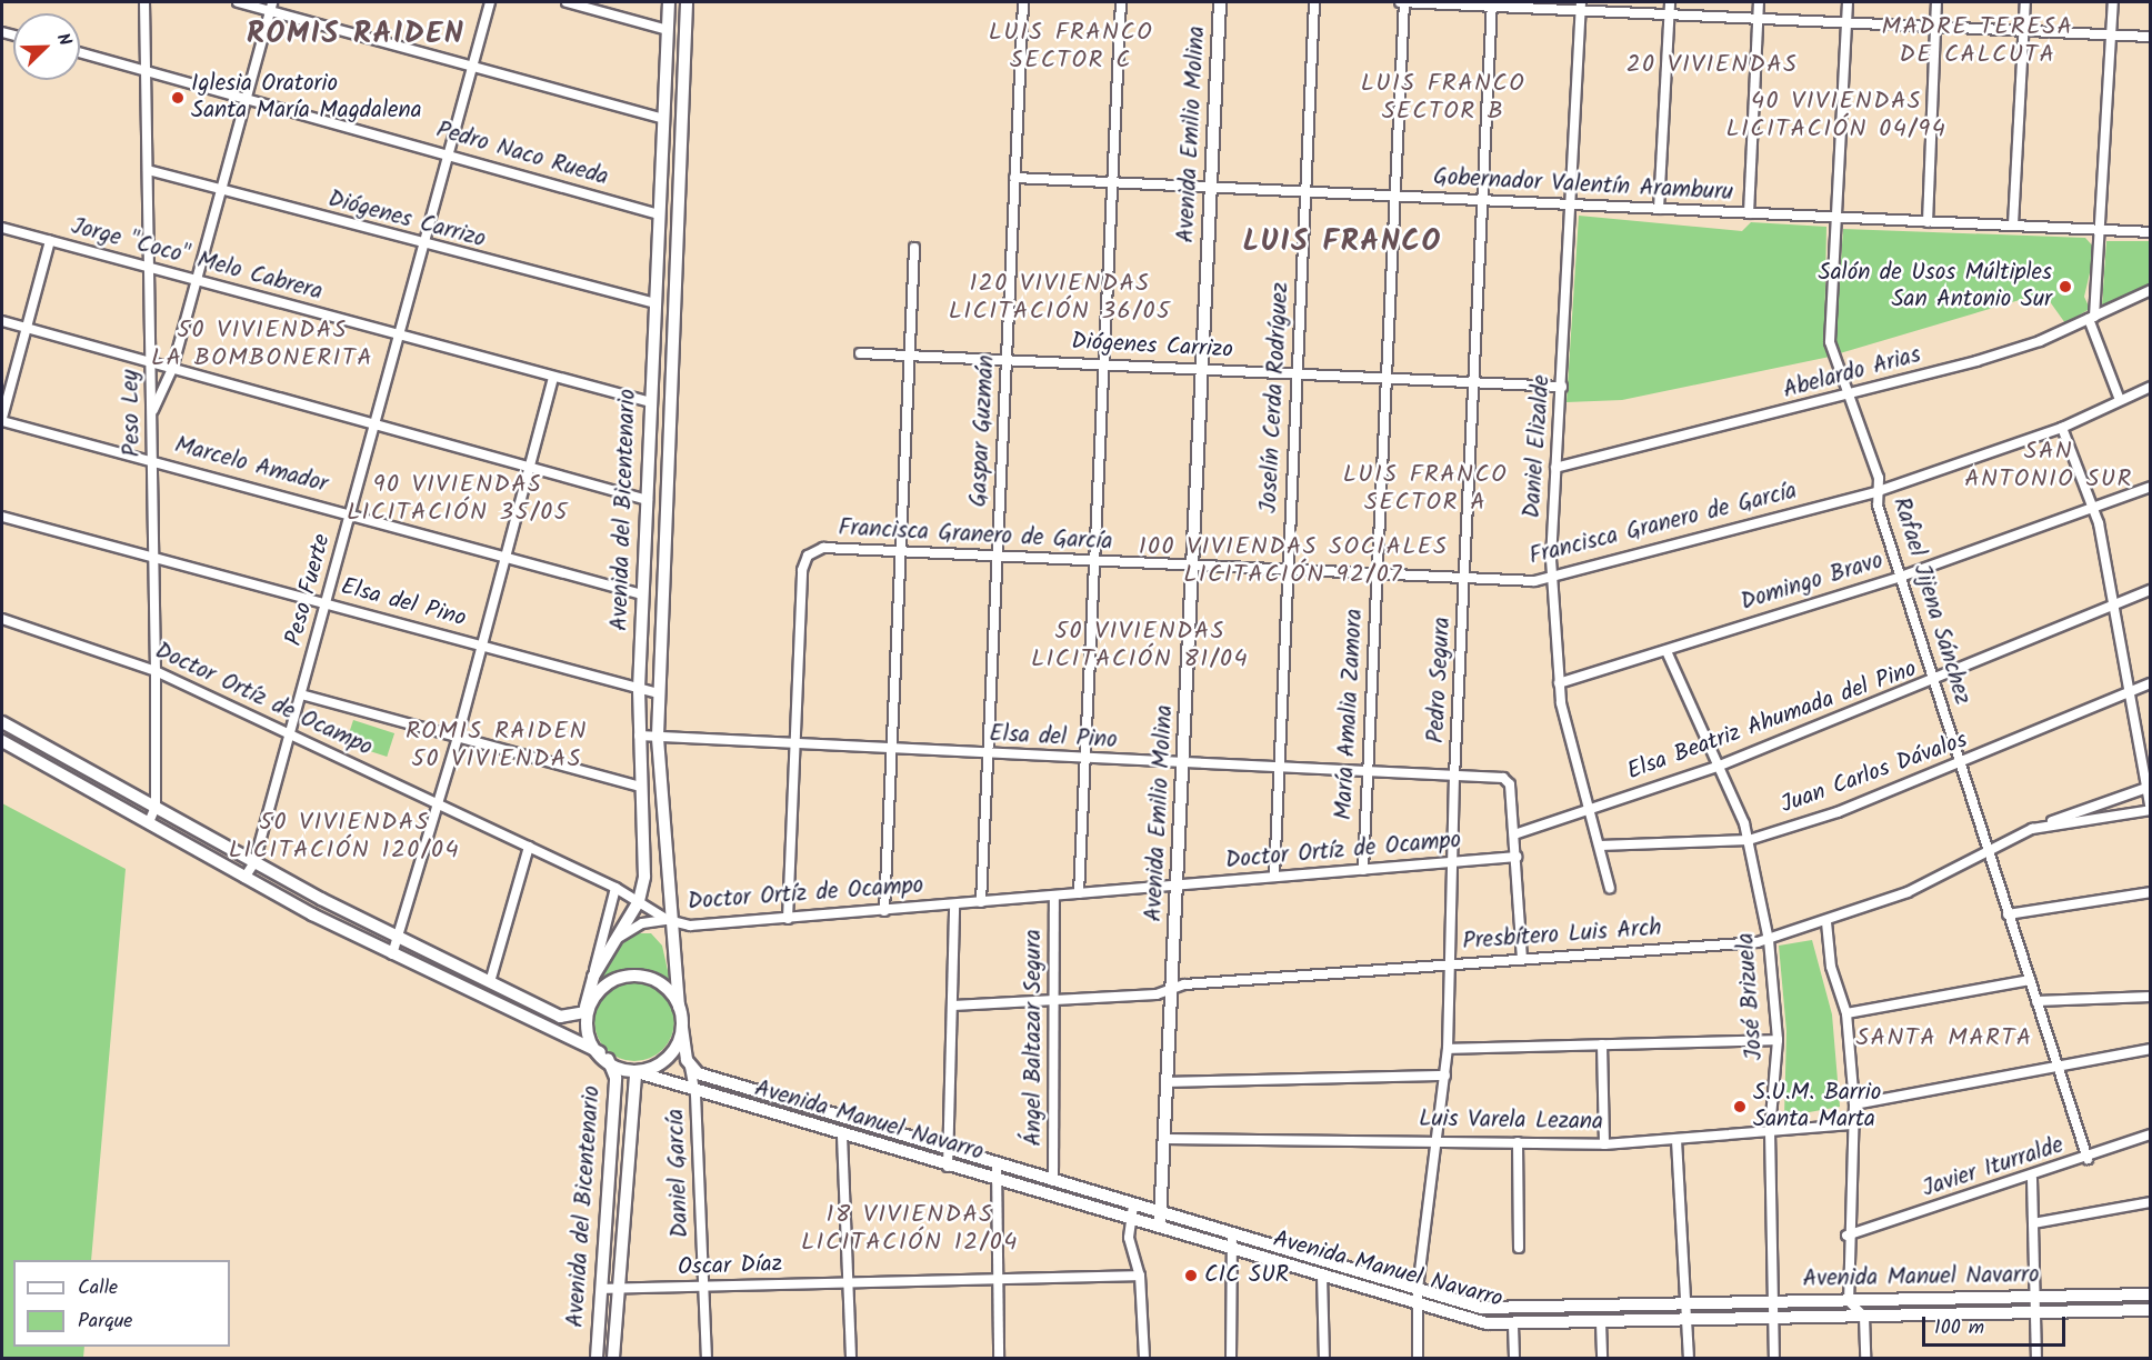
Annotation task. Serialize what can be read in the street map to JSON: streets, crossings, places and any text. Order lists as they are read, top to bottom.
{
  "streets": {
    "main road": ["Avenida Emilio Molina", "Avenida del Bicentenario", "Avenida Manuel Navarro"],
    "street": [
      "Pedro Naco Rueda",
      "Gobernador Valentín Aramburu",
      "Diógenes Carrizo",
      "Jorge \"Coco\" Melo Cabrera",
      "Abelardo Arias",
      "Joselín Cerda Rodríguez",
      "Peso Ley",
      "Gaspar Guzmán",
      "Daniel Elizalde",
      "Marcelo Amador",
      "Francisca Granero de García",
      "Domingo Bravo",
      "Peso Fuerte",
      "Rafael Jijena Sánchez",
      "Elsa del Pino",
      "Pedro Segura",
      "Doctor Ortíz de Ocampo",
      "María Amalia Zamora",
      "Elsa Beatriz Ahumada del Pino",
      "Juan Carlos Dávalos",
      "Presbítero Luis Arch",
      "José Brizuela",
      "Ángel Baltazar Segura",
      "Luis Varela Lezana",
      "Javier Iturralde",
      "Daniel García",
      "Oscar Díaz"
    ]
  },
  "crossings": [
    ["Avenida Emilio Molina", "Gobernador Valentín Aramburu"],
    ["Avenida Emilio Molina", "Diógenes Carrizo"],
    ["Avenida Emilio Molina", "Francisca Granero de García"],
    ["Avenida Emilio Molina", "Elsa del Pino"],
    ["Avenida Emilio Molina", "Doctor Ortíz de Ocampo"],
    ["Avenida Emilio Molina", "Presbítero Luis Arch"],
    ["Avenida Emilio Molina", "Avenida Manuel Navarro"],
    ["Avenida Emilio Molina", "Luis Varela Lezana"],
    ["Pedro Naco Rueda", "Peso Ley"],
    ["Pedro Naco Rueda", "Avenida del Bicentenario"],
    ["Pedro Naco Rueda", "Peso Fuerte"],
    ["Gobernador Valentín Aramburu", "Joselín Cerda Rodríguez"],
    ["Gobernador Valentín Aramburu", "Gaspar Guzmán"],
    ["Gobernador Valentín Aramburu", "Daniel Elizalde"],
    ["Gobernador Valentín Aramburu", "Rafael Jijena Sánchez"],
    ["Gobernador Valentín Aramburu", "Pedro Segura"],
    ["Gobernador Valentín Aramburu", "María Amalia Zamora"],
    ["Diógenes Carrizo", "Joselín Cerda Rodríguez"],
    ["Diógenes Carrizo", "Peso Ley"],
    ["Diógenes Carrizo", "Gaspar Guzmán"],
    ["Diógenes Carrizo", "Daniel Elizalde"],
    ["Diógenes Carrizo", "Avenida del Bicentenario"],
    ["Diógenes Carrizo", "Peso Fuerte"],
    ["Diógenes Carrizo", "Pedro Segura"],
    ["Diógenes Carrizo", "María Amalia Zamora"],
    ["Jorge \"Coco\" Melo Cabrera", "Peso Ley"],
    ["Jorge \"Coco\" Melo Cabrera", "Avenida del Bicentenario"],
    ["Jorge \"Coco\" Melo Cabrera", "Peso Fuerte"],
    ["Abelardo Arias", "Daniel Elizalde"],
    ["Abelardo Arias", "Rafael Jijena Sánchez"],
    ["Joselín Cerda Rodríguez", "Francisca Granero de García"],
    ["Joselín Cerda Rodríguez", "Elsa del Pino"],
    ["Joselín Cerda Rodríguez", "Doctor Ortíz de Ocampo"],
    ["Peso Ley", "Marcelo Amador"],
    ["Peso Ley", "Elsa del Pino"],
    ["Peso Ley", "Doctor Ortíz de Ocampo"],
    ["Gaspar Guzmán", "Francisca Granero de García"],
    ["Gaspar Guzmán", "Elsa del Pino"],
    ["Gaspar Guzmán", "Doctor Ortíz de Ocampo"],
    ["Daniel Elizalde", "Francisca Granero de García"],
    ["Daniel Elizalde", "Domingo Bravo"],
    ["Daniel Elizalde", "Elsa Beatriz Ahumada del Pino"],
    ["Daniel Elizalde", "Juan Carlos Dávalos"],
    ["Marcelo Amador", "Avenida del Bicentenario"],
    ["Marcelo Amador", "Peso Fuerte"],
    ["Avenida del Bicentenario", "Elsa del Pino"],
    ["Avenida del Bicentenario", "Doctor Ortíz de Ocampo"],
    ["Avenida del Bicentenario", "Avenida Manuel Navarro"],
    ["Avenida del Bicentenario", "Oscar Díaz"],
    ["Francisca Granero de García", "Rafael Jijena Sánchez"],
    ["Francisca Granero de García", "Elsa del Pino"],
    ["Francisca Granero de García", "Pedro Segura"],
    ["Francisca Granero de García", "María Amalia Zamora"],
    ["Domingo Bravo", "Rafael Jijena Sánchez"],
    ["Domingo Bravo", "José Brizuela"],
    ["Peso Fuerte", "Elsa del Pino"],
    ["Peso Fuerte", "Doctor Ortíz de Ocampo"],
    ["Rafael Jijena Sánchez", "Elsa Beatriz Ahumada del Pino"],
    ["Rafael Jijena Sánchez", "Juan Carlos Dávalos"],
    ["Rafael Jijena Sánchez", "Presbítero Luis Arch"],
    ["Rafael Jijena Sánchez", "Javier Iturralde"],
    ["Elsa del Pino", "Pedro Segura"],
    ["Elsa del Pino", "María Amalia Zamora"],
    ["Elsa del Pino", "Elsa Beatriz Ahumada del Pino"],
    ["Pedro Segura", "Doctor Ortíz de Ocampo"],
    ["Pedro Segura", "Presbítero Luis Arch"],
    ["Pedro Segura", "Avenida Manuel Navarro"],
    ["Pedro Segura", "Luis Varela Lezana"],
    ["Doctor Ortíz de Ocampo", "María Amalia Zamora"],
    ["Doctor Ortíz de Ocampo", "Ángel Baltazar Segura"],
    ["Elsa Beatriz Ahumada del Pino", "José Brizuela"],
    ["Juan Carlos Dávalos", "José Brizuela"],
    ["Presbítero Luis Arch", "José Brizuela"],
    ["Presbítero Luis Arch", "Ángel Baltazar Segura"],
    ["José Brizuela", "Avenida Manuel Navarro"],
    ["José Brizuela", "Luis Varela Lezana"],
    ["Ángel Baltazar Segura", "Avenida Manuel Navarro"],
    ["Avenida Manuel Navarro", "Daniel García"],
    ["Daniel García", "Oscar Díaz"]
  ],
  "districts": [
    "MADRE TERESA DE CALCUTA",
    "LUIS FRANCO SECTOR C",
    "ROMIS RAIDEN",
    "20 VIVIENDAS",
    "LUIS FRANCO SECTOR B",
    "40 VIVIENDAS LICITACIÓN 04/94",
    "LUIS FRANCO",
    "120 VIVIENDAS LICITACIÓN 36/05",
    "50 VIVIENDAS LA BOMBONERITA",
    "SAN ANTONIO SUR",
    "LUIS FRANCO SECTOR A",
    "90 VIVIENDAS LICITACIÓN 35/05",
    "100 VIVIENDAS SOCIALES LICITACIÓN 92/07",
    "50 VIVIENDAS LICITACIÓN 81/04",
    "ROMIS RAIDEN 50 VIVIENDAS",
    "50 VIVIENDAS LICITACIÓN 120/04",
    "SANTA MARTA",
    "18 VIVIENDAS LICITACIÓN 12/04"
  ],
  "places": [
    "Iglesia Oratorio Santa María Magdalena",
    "Salón de Usos Múltiples San Antonio Sur",
    "S.U.M. Barrio Santa Marta",
    "CIC SUR"
  ],
  "legend": ["Calle", "Parque"],
  "scale_bar": "100 m",
  "north": "top right"
}
